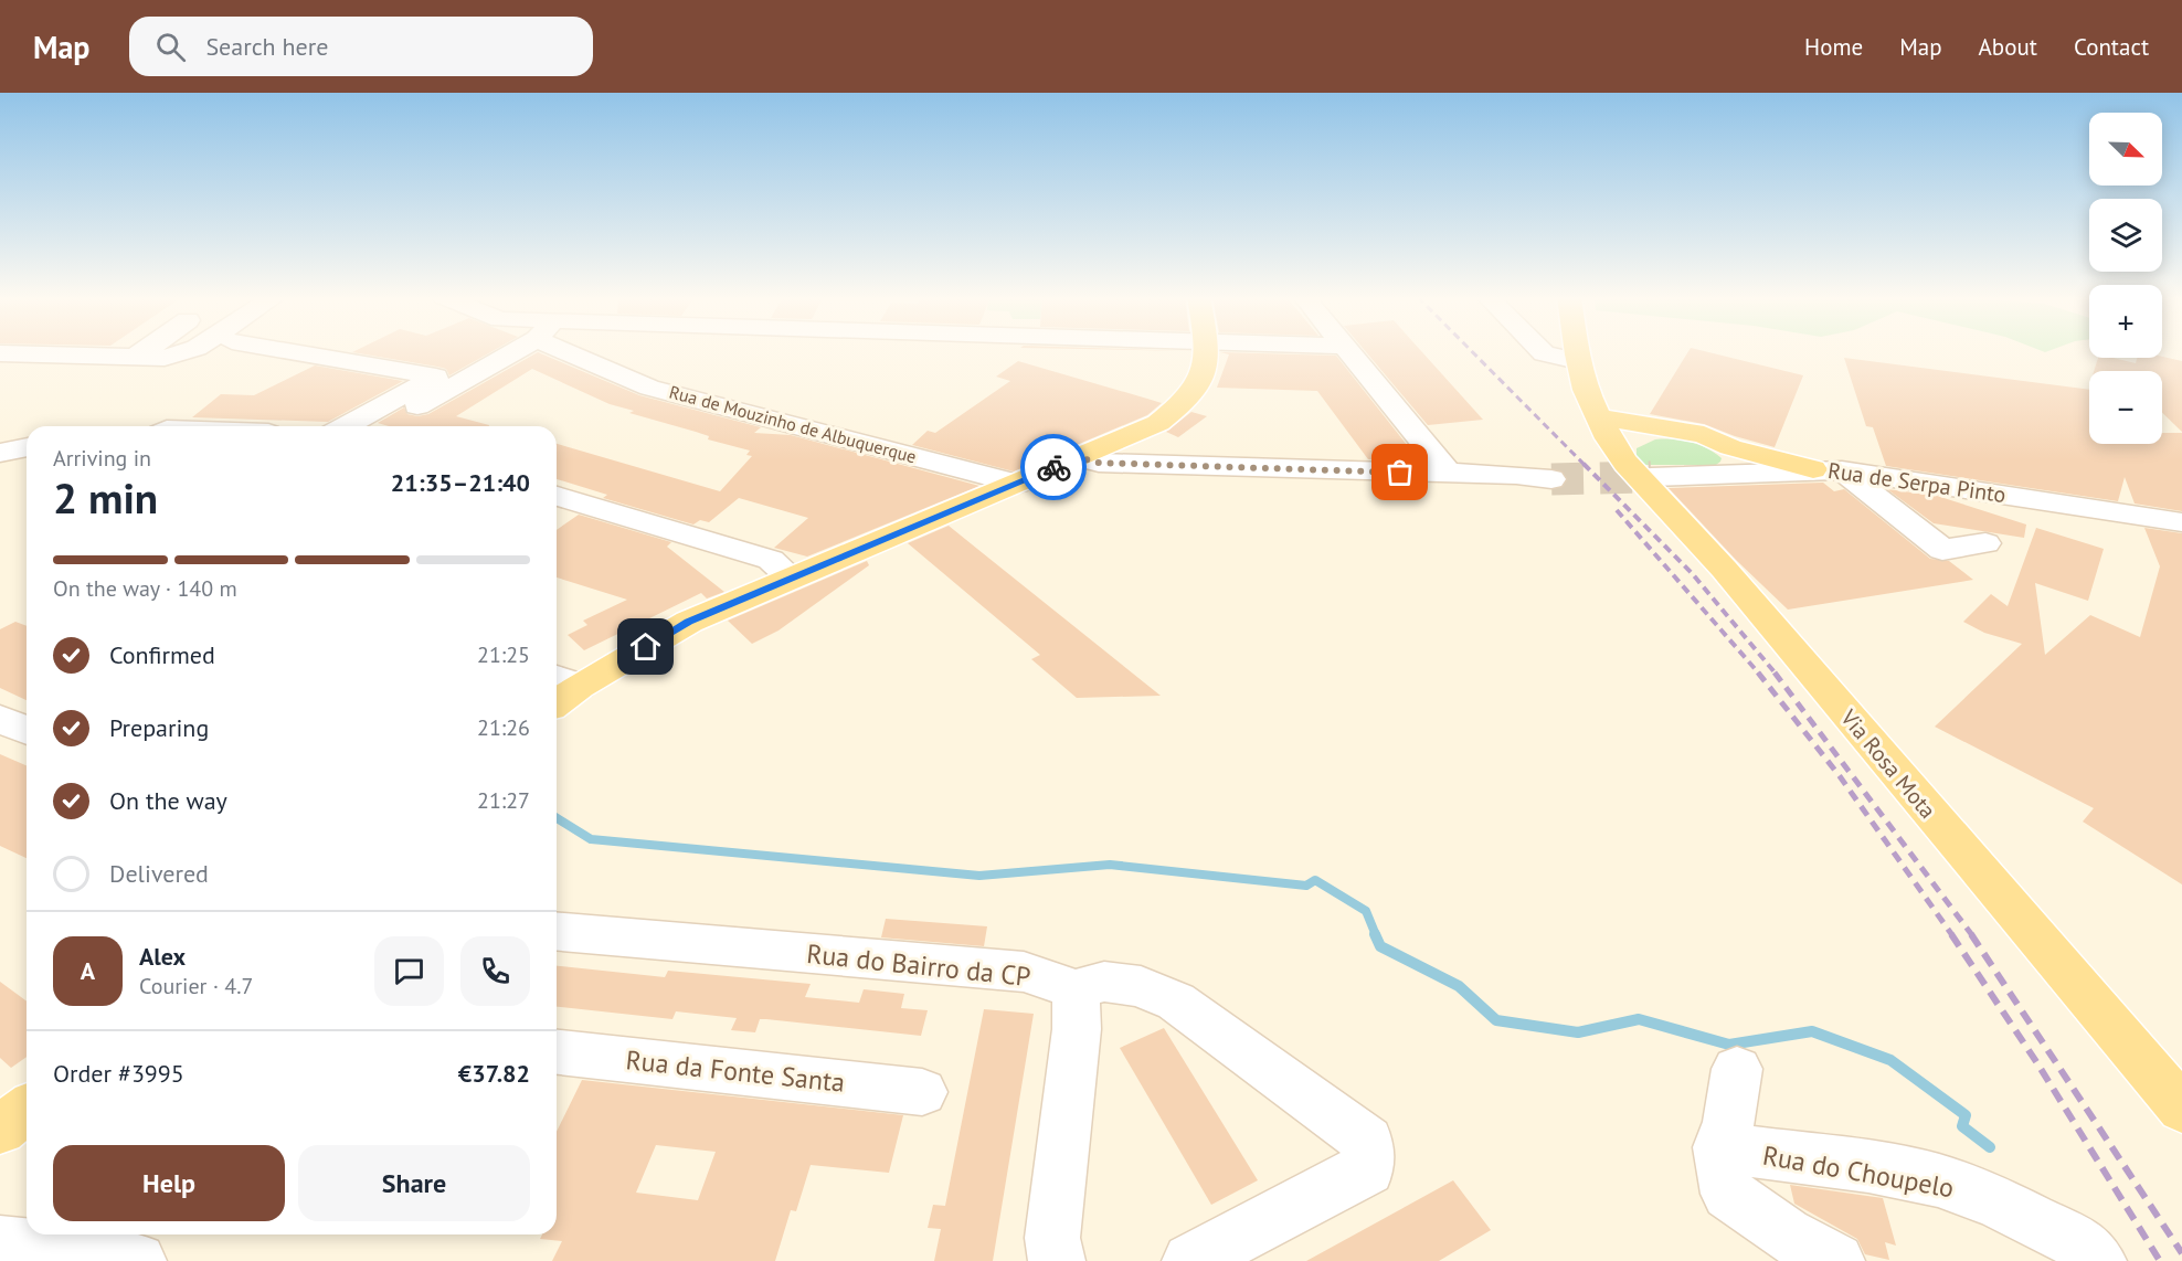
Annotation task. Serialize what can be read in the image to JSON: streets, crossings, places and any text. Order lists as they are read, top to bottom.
{
  "streets": {
    "main road": ["Via Rosa Mota"],
    "street": [
      "Rua de Mouzinho de Albuquerque",
      "Rua de Serpa Pinto",
      "Rua do Bairro da CP",
      "Rua da Fonte Santa",
      "Rua do Choupelo"
    ]
  },
  "north": "bottom right",
  "page": {
    "header": "Map",
    "search": "Search here",
    "nav": [
      "Home",
      "Map",
      "About",
      "Contact"
    ],
    "map_buttons": ["+", "−"],
    "heading": ["2 min", "Arriving in", "21:35–21:40"],
    "panel": [
      "Alex",
      "Courier · 4.7",
      "Order #3995",
      "€37.82"
    ],
    "bar": "On the way · 140 m",
    "list": [
      ["Confirmed", "21:25"],
      ["Preparing", "21:26"],
      ["On the way", "21:27"],
      "Delivered"
    ],
    "round": "A",
    "buttons": ["Help", "Share"]
  }
}
